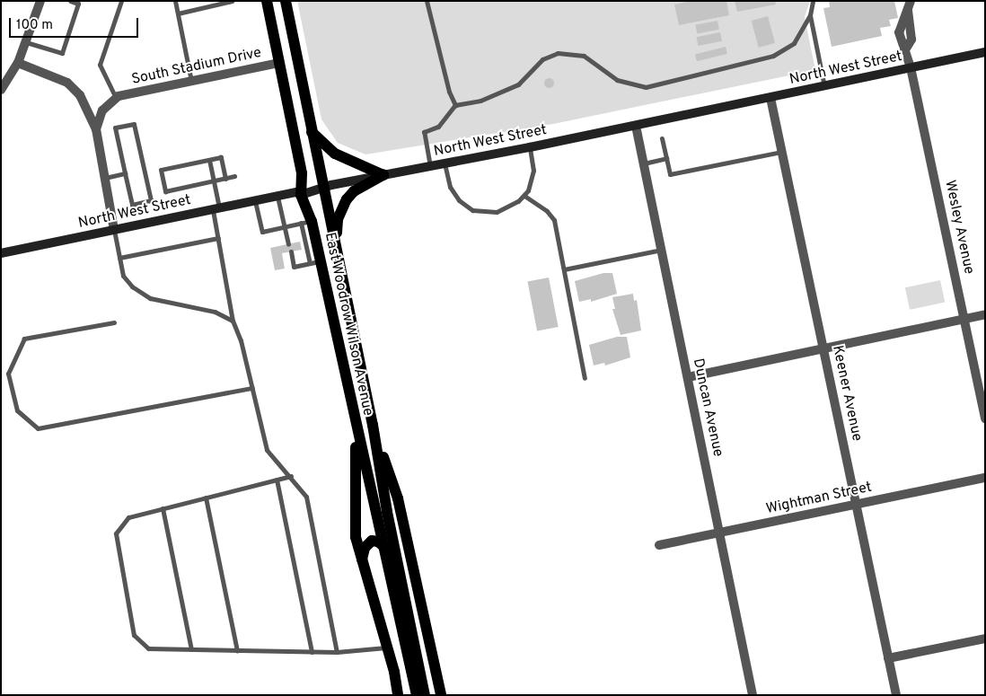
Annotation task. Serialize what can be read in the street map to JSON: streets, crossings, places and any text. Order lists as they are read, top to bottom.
{
  "streets": {
    "main road": ["East Woodrow Wilson Avenue"],
    "street": [
      "South Stadium Drive",
      "North West Street",
      "Wesley Avenue",
      "Keener Avenue",
      "Duncan Avenue",
      "Wightman Street"
    ]
  },
  "crossings": [
    ["South Stadium Drive", "East Woodrow Wilson Avenue"],
    ["North West Street", "Wesley Avenue"],
    ["North West Street", "East Woodrow Wilson Avenue"],
    ["North West Street", "Keener Avenue"],
    ["North West Street", "Duncan Avenue"],
    ["Keener Avenue", "Wightman Street"],
    ["Duncan Avenue", "Wightman Street"]
  ],
  "scale_bar": "100 m"
}
